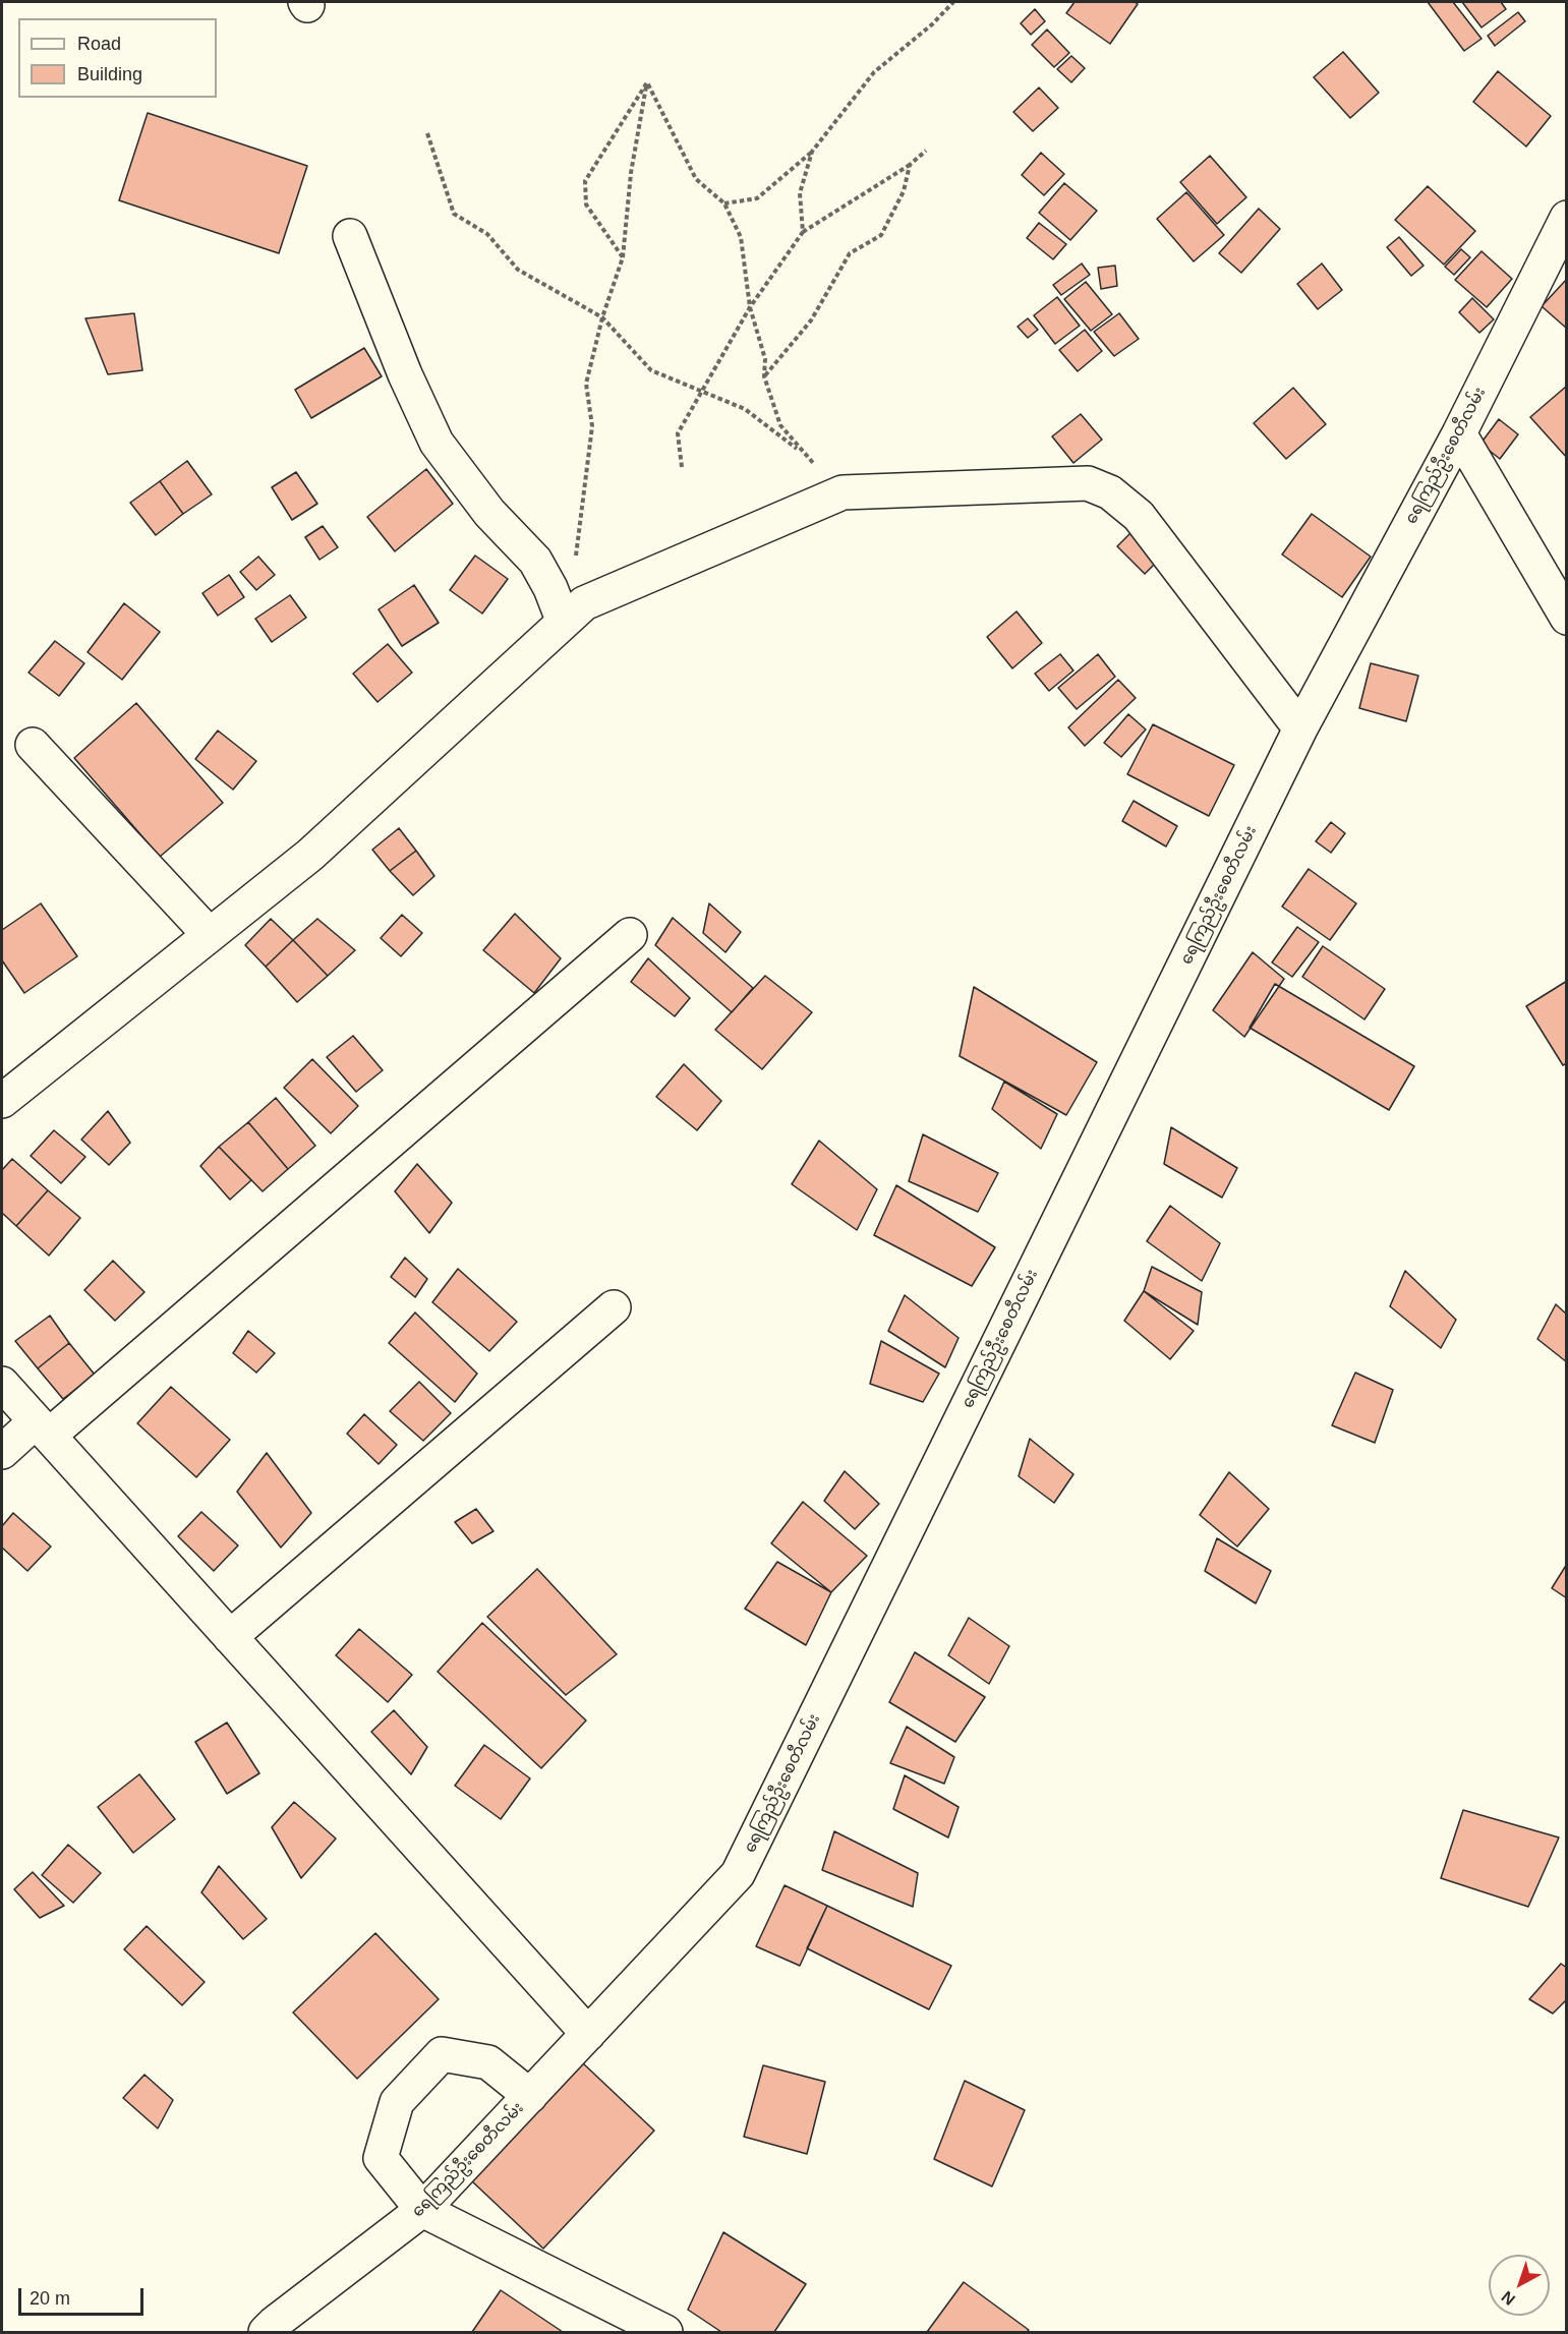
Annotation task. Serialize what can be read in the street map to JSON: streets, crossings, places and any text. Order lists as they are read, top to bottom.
{
  "streets": {
    "street": ["ရေကြည်ဦးစေတီလမ်း"]
  },
  "legend": ["Road", "Building"],
  "scale_bar": "20 m",
  "north": "bottom left"
}
